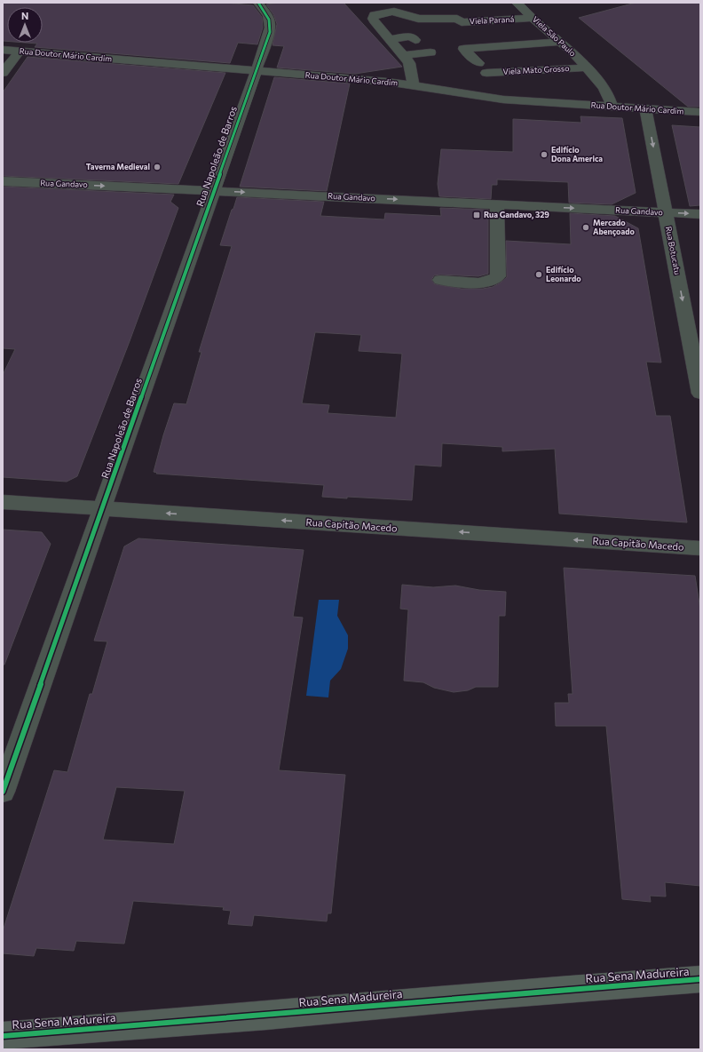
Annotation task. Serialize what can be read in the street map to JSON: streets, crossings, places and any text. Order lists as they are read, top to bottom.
{
  "streets": {
    "main road": ["Rua Sena Madureira"],
    "street": [
      "Viela Paraná",
      "Viela São Paulo",
      "Rua Doutor Mário Cardim",
      "Viela Mato Grosso",
      "Rua Napoleão de Barros",
      "Rua Gandavo",
      "Rua Botucatu",
      "Rua Capitão Macedo"
    ]
  },
  "crossings": [
    ["Viela Paraná", "Viela São Paulo"],
    ["Viela São Paulo", "Rua Doutor Mário Cardim"],
    ["Viela São Paulo", "Viela Mato Grosso"],
    ["Rua Doutor Mário Cardim", "Rua Napoleão de Barros"],
    ["Rua Doutor Mário Cardim", "Rua Botucatu"],
    ["Rua Napoleão de Barros", "Rua Gandavo"],
    ["Rua Napoleão de Barros", "Rua Capitão Macedo"],
    ["Rua Gandavo", "Rua Botucatu"]
  ],
  "one_way": ["Rua Gandavo", "Rua Botucatu", "Rua Capitão Macedo"],
  "places": {
    "other": [
      "Edifício Dona America",
      "Taverna Medieval",
      "Mercado Abençoado",
      "Edifício Leonardo"
    ],
    "transit": ["Rua Gandavo, 329"]
  },
  "north": "top"
}
